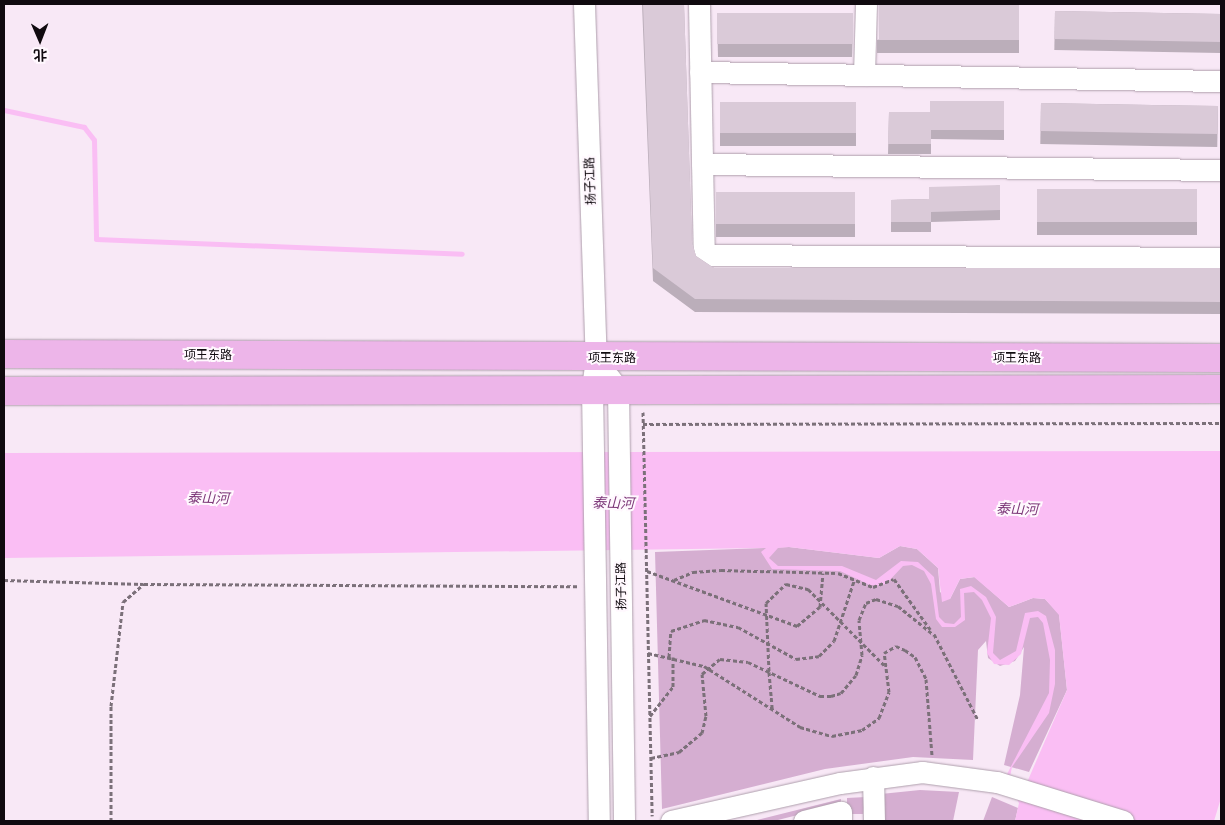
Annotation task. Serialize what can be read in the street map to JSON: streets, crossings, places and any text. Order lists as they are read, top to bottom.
{
  "streets": {
    "main road": ["项王东路"],
    "street": ["扬子江路"]
  },
  "crossings": [
    ["扬子江路", "项王东路"]
  ],
  "water": ["泰山河"],
  "north": "bottom"
}
